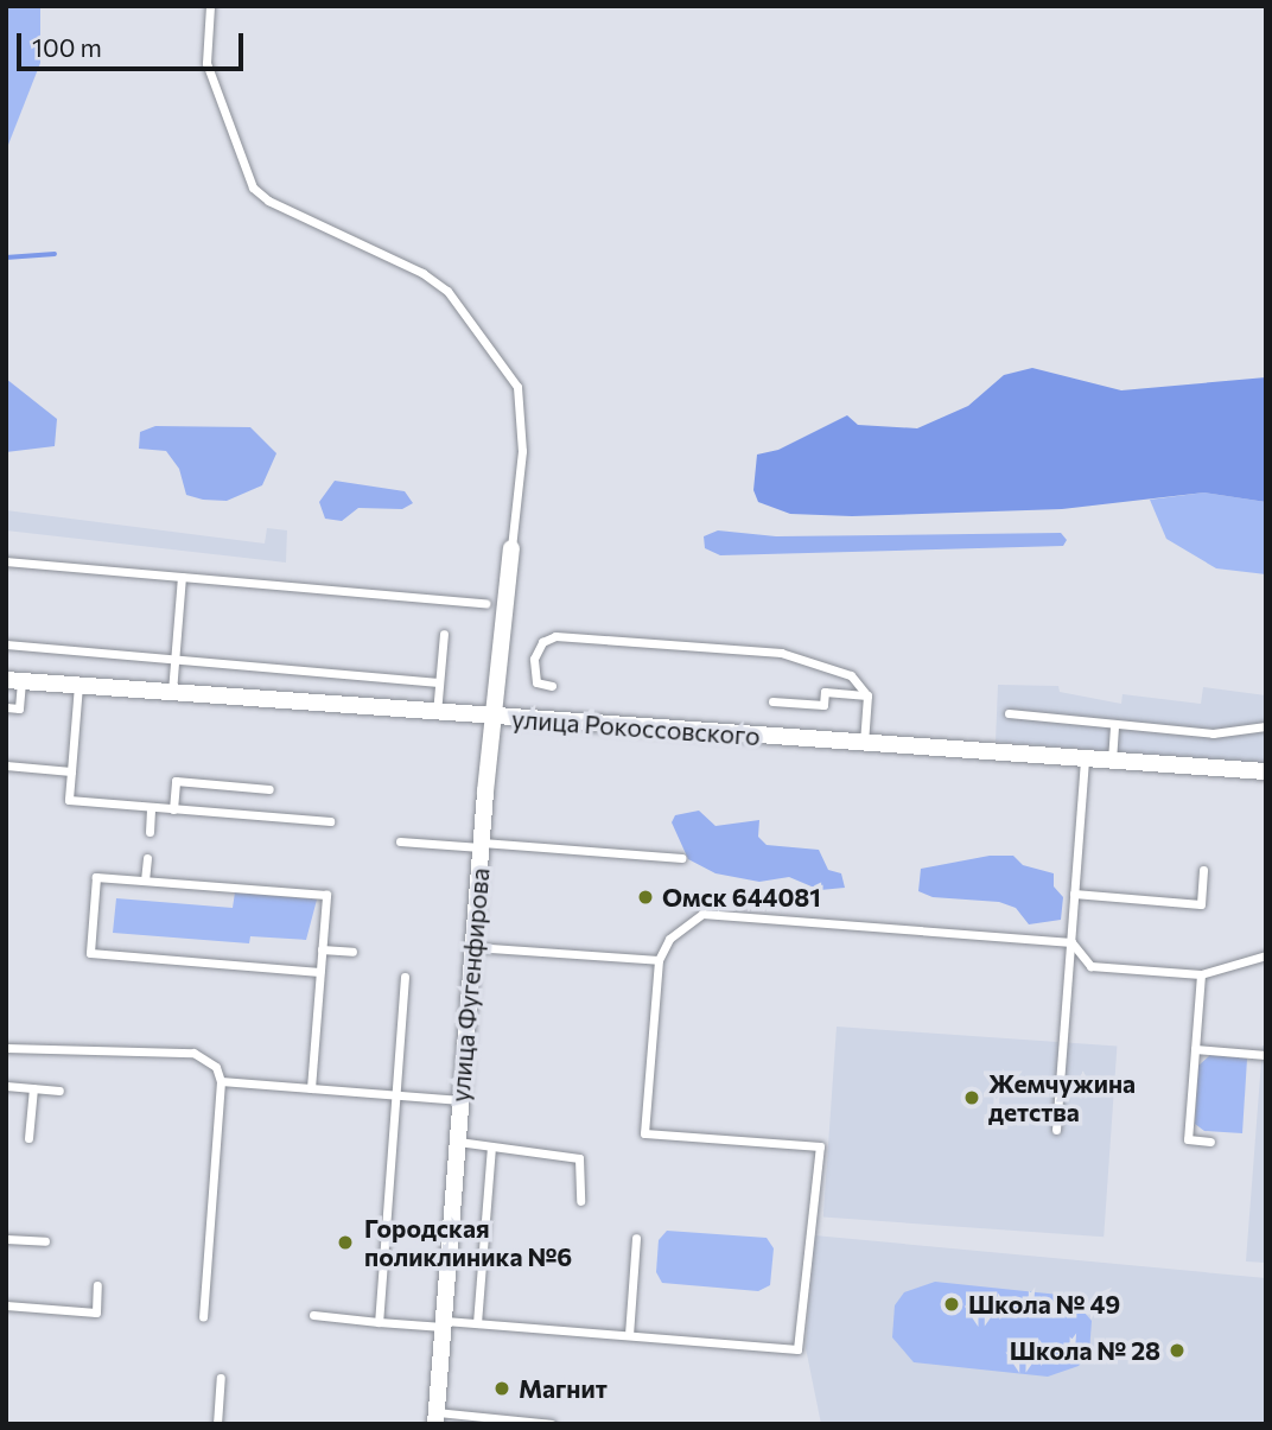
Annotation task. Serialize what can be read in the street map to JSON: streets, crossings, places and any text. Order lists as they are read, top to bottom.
{
  "streets": {
    "street": ["улица Рокоссовского", "улица Фугенфирова"]
  },
  "crossings": [
    ["улица Рокоссовского", "улица Фугенфирова"]
  ],
  "places": [
    "Омск 644081",
    "Жемчужина детства",
    "Городская поликлиника №6",
    "Школа № 49",
    "Школа № 28",
    "Магнит"
  ],
  "scale_bar": "100 m"
}
